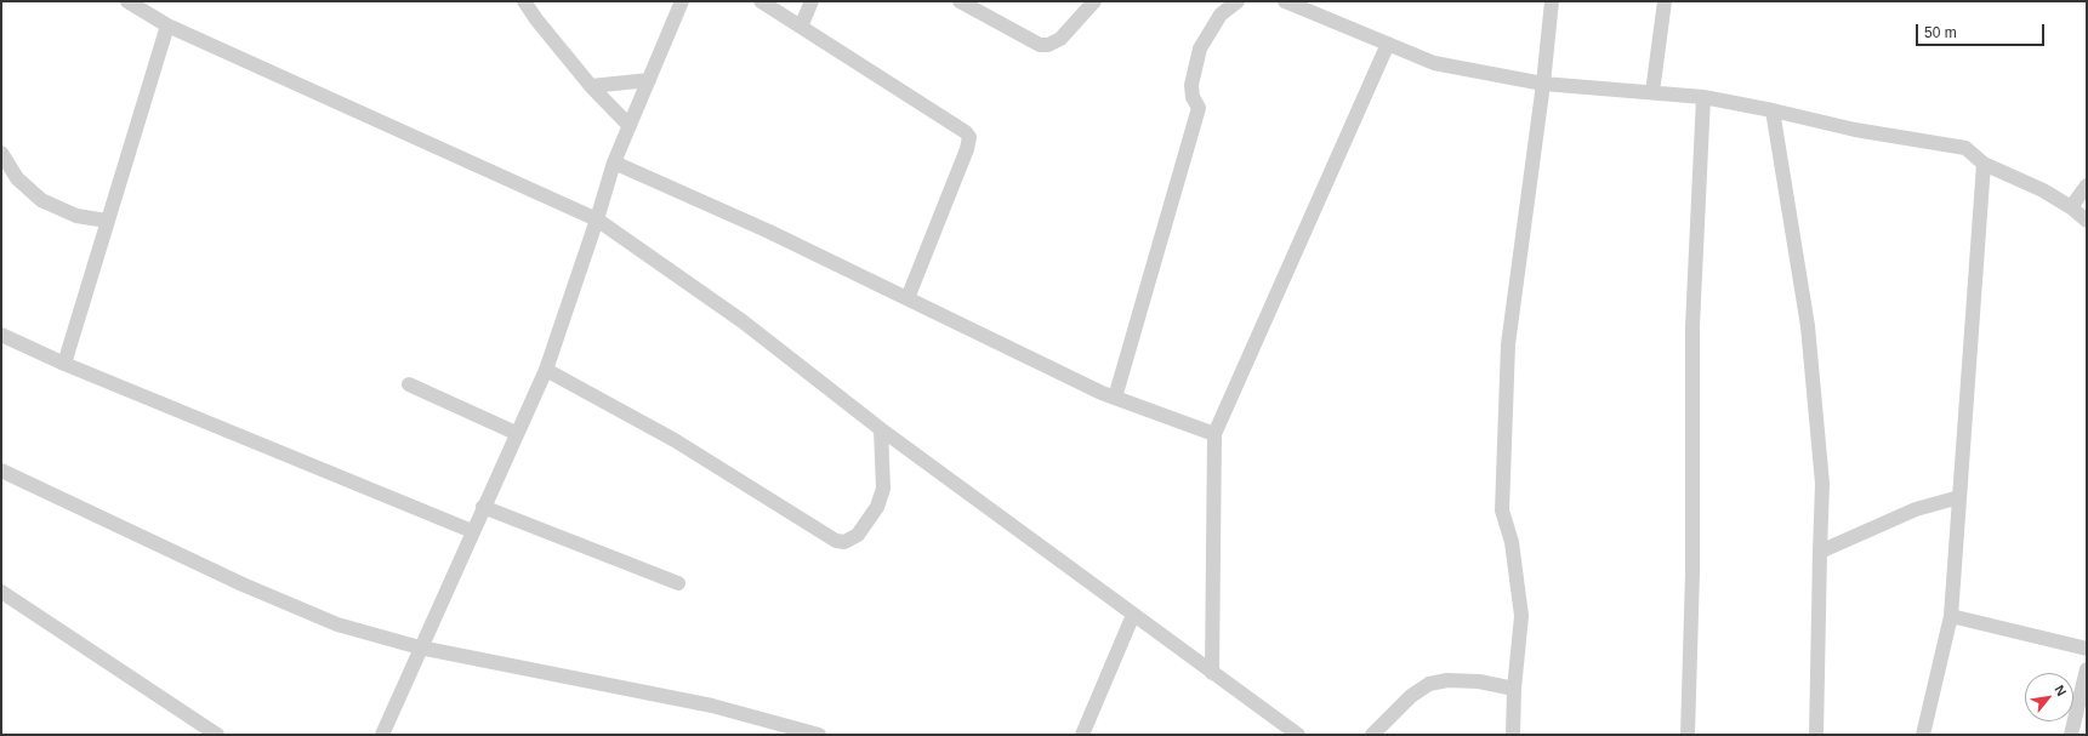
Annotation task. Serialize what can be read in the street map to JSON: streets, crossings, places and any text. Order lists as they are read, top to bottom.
{
  "scale_bar": "50 m",
  "north": "top right"
}
